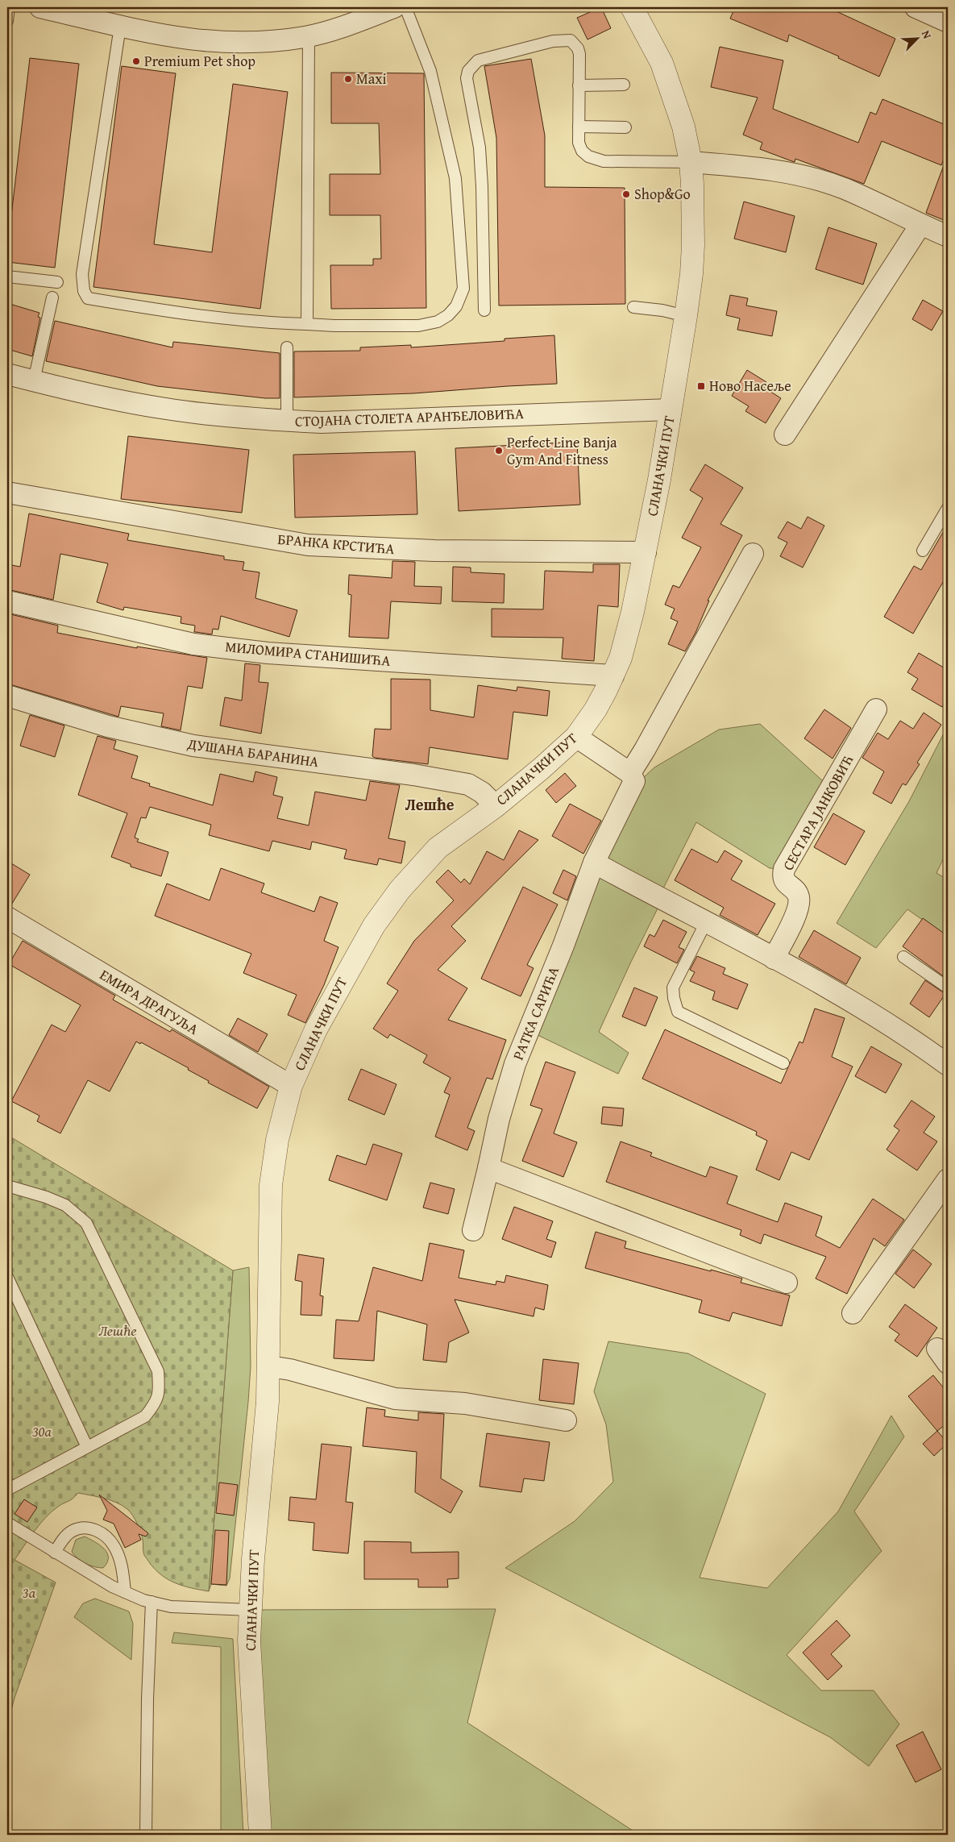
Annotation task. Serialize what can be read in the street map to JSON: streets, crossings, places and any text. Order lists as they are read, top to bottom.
{
  "streets": {
    "street": [
      "СТОЈАНА СТОЛЕТА АРАНЂЕЛОВИЋА",
      "СЛАНАЧКИ ПУТ",
      "БРАНКА КРСТИЋА",
      "МИЛОМИРА СТАНИШИЋА",
      "ДУШАНА БАРАНИНА",
      "СЕСТАРА ЈАНКОВИЋ",
      "ЕМИРА ДРАГУЉА",
      "РАТКА САРИЋА"
    ]
  },
  "crossings": [
    ["СТОЈАНА СТОЛЕТА АРАНЂЕЛОВИЋА", "СЛАНАЧКИ ПУТ"],
    ["СЛАНАЧКИ ПУТ", "БРАНКА КРСТИЋА"],
    ["СЛАНАЧКИ ПУТ", "МИЛОМИРА СТАНИШИЋА"],
    ["СЛАНАЧКИ ПУТ", "ДУШАНА БАРАНИНА"],
    ["СЛАНАЧКИ ПУТ", "ЕМИРА ДРАГУЉА"]
  ],
  "districts": ["Лешће"],
  "parks": ["Лешће", "30a", "3a"],
  "places": {
    "other": [
      "Premium Pet shop",
      "Maxi",
      "Shop&Go",
      "Perfect Line Banja Gym And Fitness"
    ],
    "transit": ["Ново Насеље"]
  },
  "north": "top right"
}
